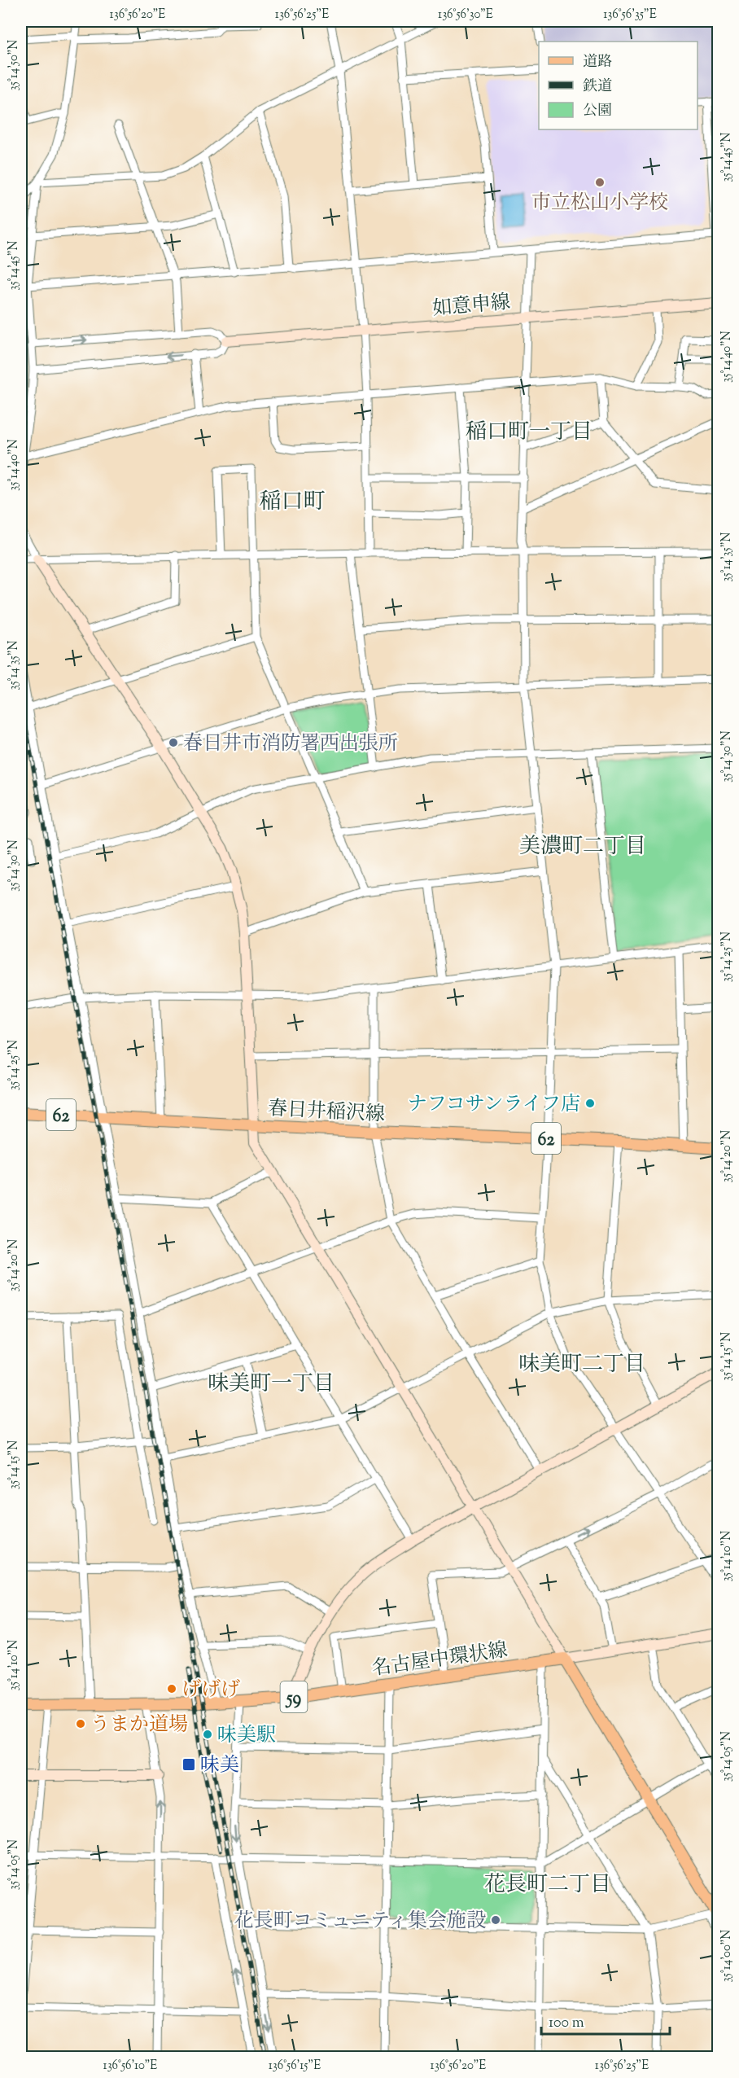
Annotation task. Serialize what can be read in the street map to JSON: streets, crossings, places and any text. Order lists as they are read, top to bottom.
{
  "streets": {
    "main road": [
      "春日井稲沢線",
      "62",
      "名古屋中環状線",
      "59"
    ],
    "street": ["如意申線"]
  },
  "districts": [
    "稲口町一丁目",
    "稲口町",
    "美濃町二丁目",
    "味美町二丁目",
    "味美町一丁目",
    "花長町二丁目"
  ],
  "places": {
    "other": [
      "市立松山小学校",
      "春日井市消防署西出張所",
      "ナフコサンライフ店",
      "げげげ",
      "うまか道場",
      "味美駅",
      "花長町コミュニティ集会施設"
    ],
    "transit": ["味美"]
  },
  "legend": ["道路", "鉄道", "公園"],
  "scale_bar": "100 m",
  "coordinates": [
    "136°56'20\"E",
    "136°56'25\"E",
    "136°56'30\"E",
    "136°56'35\"E",
    "35°14'50\"N",
    "35°14'45\"N",
    "35°14'40\"N",
    "35°14'35\"N",
    "35°14'30\"N",
    "35°14'25\"N",
    "35°14'20\"N",
    "35°14'15\"N",
    "35°14'10\"N",
    "35°14'05\"N",
    "35°14'00\"N",
    "136°56'10\"E",
    "136°56'15\"E"
  ]
}
